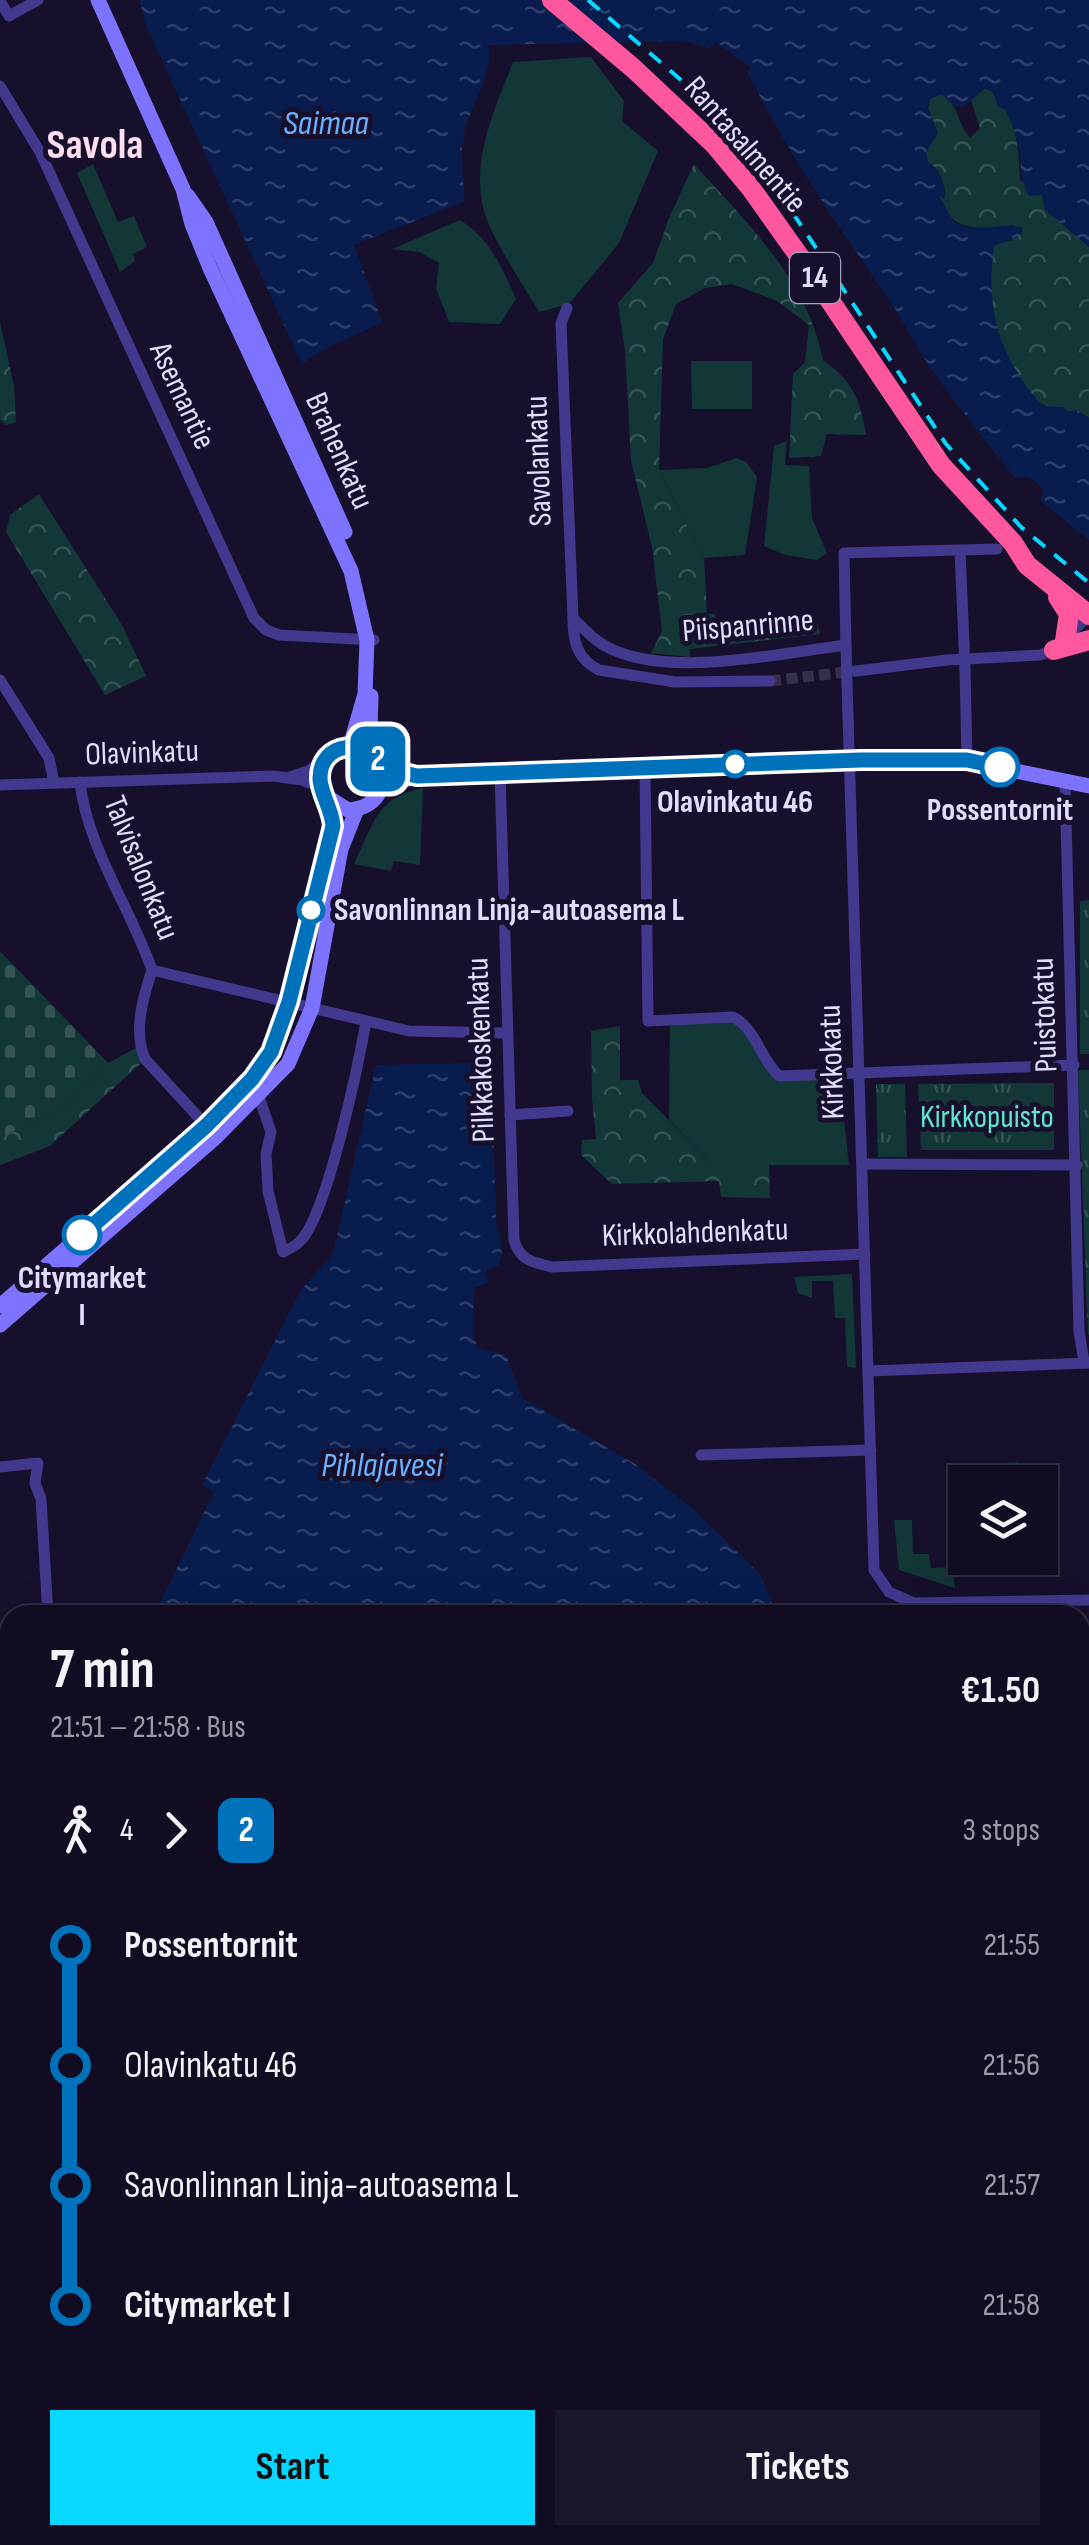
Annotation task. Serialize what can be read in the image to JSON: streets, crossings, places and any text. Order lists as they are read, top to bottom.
{
  "streets": {
    "highway": ["Rantasalmentie", "14"],
    "main road": ["Brahenkatu"],
    "street": [
      "Asemantie",
      "Savolankatu",
      "Piispanrinne",
      "Olavinkatu",
      "Talvisalonkatu",
      "Puistokatu",
      "Pilkkakoskenkatu",
      "Kirkkokatu",
      "Kirkkolahdenkatu"
    ]
  },
  "crossings": [
    ["Asemantie", "Brahenkatu"],
    ["Brahenkatu", "Olavinkatu"],
    ["Savolankatu", "Piispanrinne"],
    ["Piispanrinne", "Kirkkokatu"],
    ["Olavinkatu", "Talvisalonkatu"],
    ["Talvisalonkatu", "Pilkkakoskenkatu"],
    ["Pilkkakoskenkatu", "Kirkkolahdenkatu"],
    ["Kirkkokatu", "Kirkkolahdenkatu"]
  ],
  "districts": ["Savola"],
  "water": ["Saimaa", "Pihlajavesi"],
  "parks": ["Kirkkopuisto"],
  "places": [
    "Olavinkatu 46",
    "Possentornit",
    "Savonlinnan Linja-autoasema L",
    "Citymarket I"
  ],
  "lines": ["bus line 2"],
  "page": {
    "on_map": "2",
    "heading": ["7 min", "21:51 – 21:58 · Bus", "€1.50"],
    "legs": ["4", "2", "3 stops"],
    "list": [
      {
        "name": "Possentornit",
        "value": "21:55"
      },
      {
        "name": "Olavinkatu 46",
        "value": "21:56"
      },
      {
        "name": "Savonlinnan Linja-autoasema L",
        "value": "21:57"
      },
      {
        "name": "Citymarket I",
        "value": "21:58"
      }
    ],
    "buttons": ["Start", "Tickets"]
  }
}
